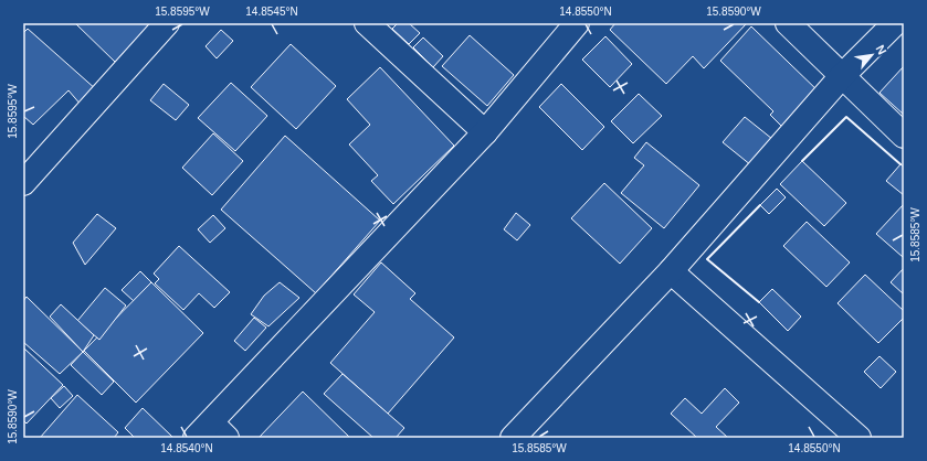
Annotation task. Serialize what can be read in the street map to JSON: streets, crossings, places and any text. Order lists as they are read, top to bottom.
{
  "north": "top right",
  "coordinates": [
    "15.8595°W",
    "14.8545°N",
    "14.8550°N",
    "15.8590°W",
    "15.8585°W",
    "14.8540°N"
  ]
}
